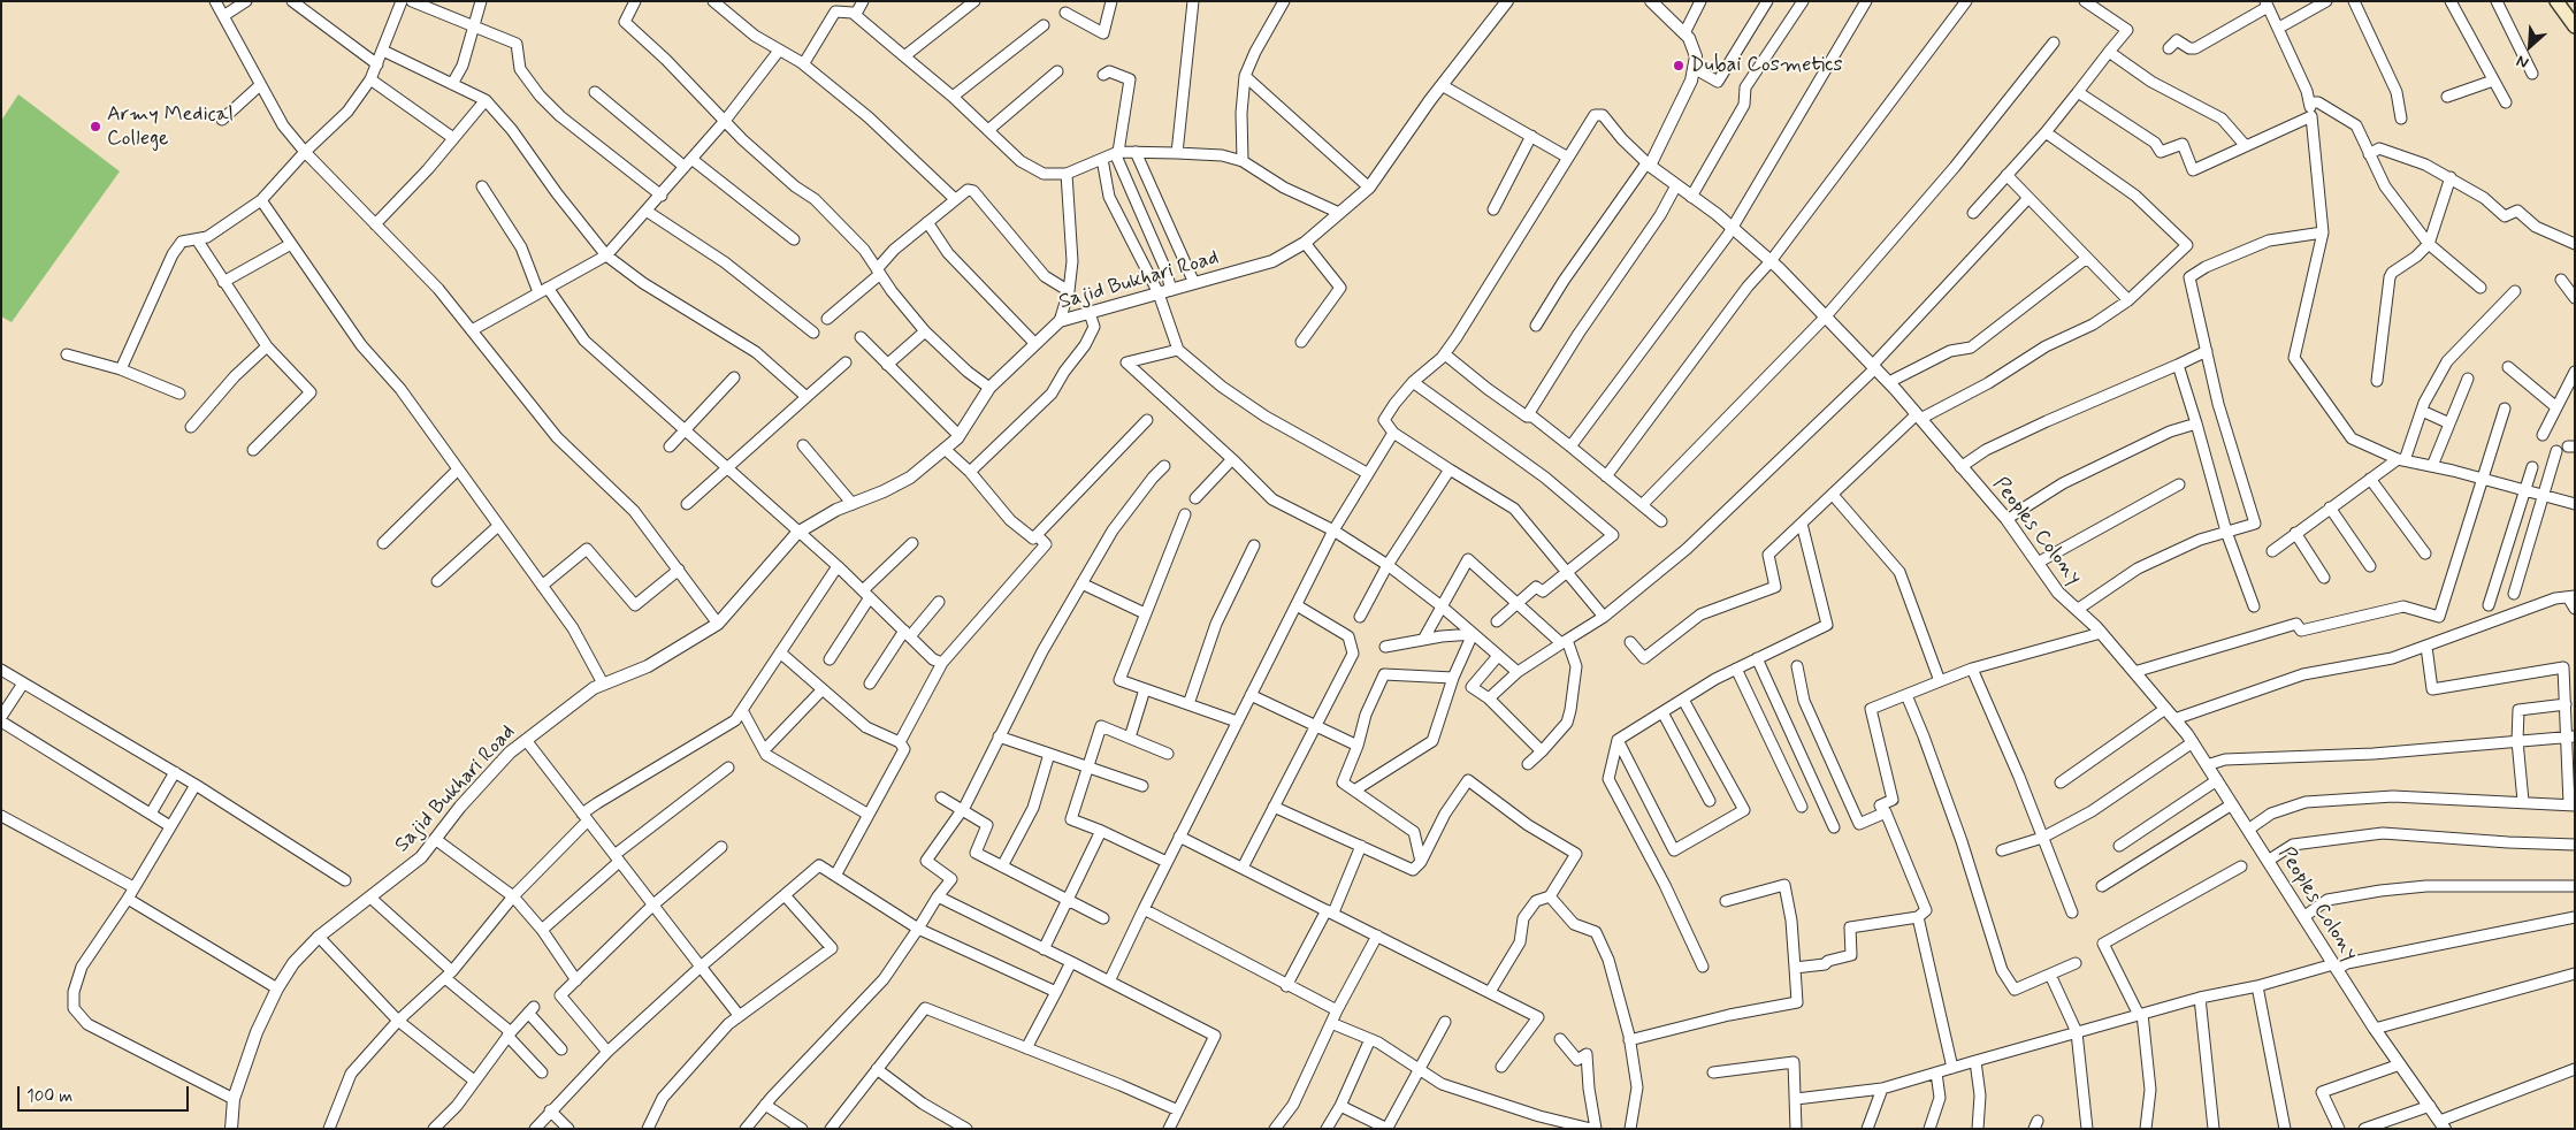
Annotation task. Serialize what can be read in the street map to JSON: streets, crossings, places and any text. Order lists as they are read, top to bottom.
{
  "streets": {
    "street": ["Sajid Bukhari Road", "Peoples Colony"]
  },
  "places": ["Dubai Cosmetics", "Army Medical College"],
  "scale_bar": "100 m",
  "north": "bottom left"
}
